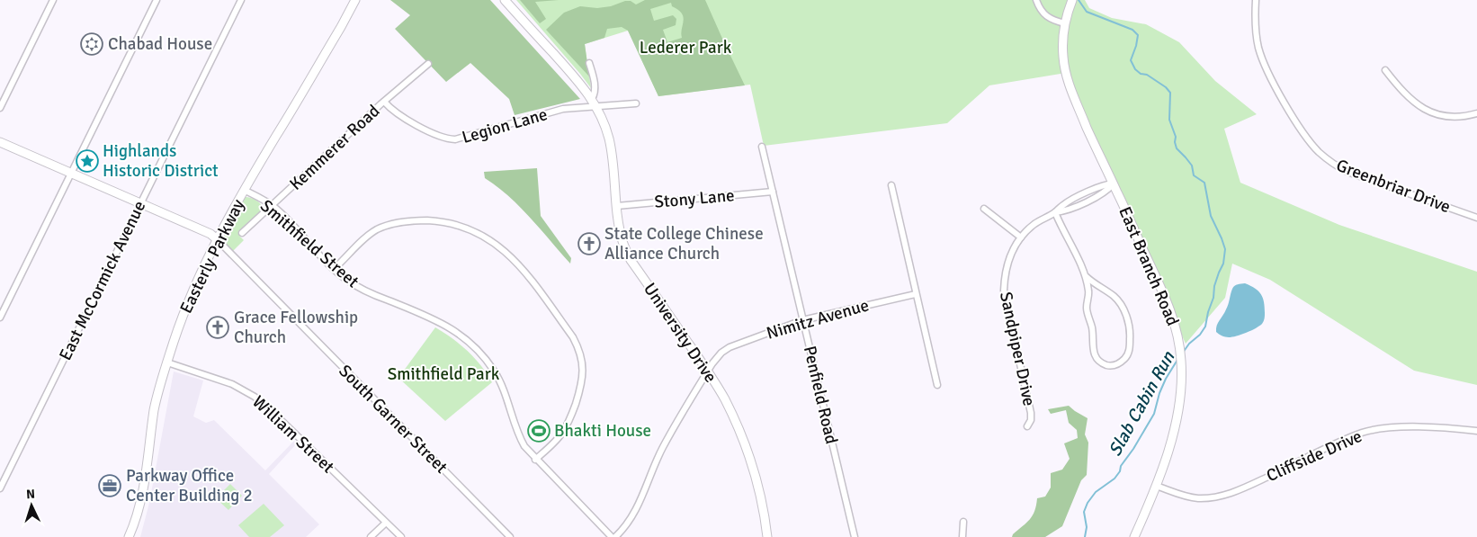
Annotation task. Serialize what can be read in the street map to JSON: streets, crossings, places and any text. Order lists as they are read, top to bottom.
{
  "streets": {
    "main road": [
      "Easterly Parkway",
      "East Branch Road",
      "University Drive",
      "South Garner Street"
    ],
    "street": [
      "Legion Lane",
      "Kemmerer Road",
      "Greenbriar Drive",
      "Stony Lane",
      "Smithfield Street",
      "East McCormick Avenue",
      "Nimitz Avenue",
      "Sandpiper Drive",
      "Penfield Road",
      "William Street",
      "Cliffside Drive"
    ]
  },
  "crossings": [
    ["Legion Lane", "Kemmerer Road"],
    ["Legion Lane", "University Drive"],
    ["Kemmerer Road", "Smithfield Street"],
    ["Stony Lane", "University Drive"],
    ["Stony Lane", "Penfield Road"],
    ["Smithfield Street", "Easterly Parkway"],
    ["Smithfield Street", "Nimitz Avenue"],
    ["Easterly Parkway", "South Garner Street"],
    ["Easterly Parkway", "William Street"],
    ["East Branch Road", "Sandpiper Drive"],
    ["East Branch Road", "Cliffside Drive"],
    ["East McCormick Avenue", "South Garner Street"],
    ["Nimitz Avenue", "University Drive"],
    ["Nimitz Avenue", "Penfield Road"]
  ],
  "water": ["Slab Cabin Run"],
  "parks": ["Lederer Park", "Smithfield Park"],
  "places": {
    "synagogue": ["Chabad House"],
    "place": ["Highlands Historic District"],
    "church": ["State College Chinese Alliance Church", "Grace Fellowship Church"],
    "sports": ["Bhakti House"],
    "office": ["Parkway Office Center Building 2"]
  },
  "north": "top"
}
